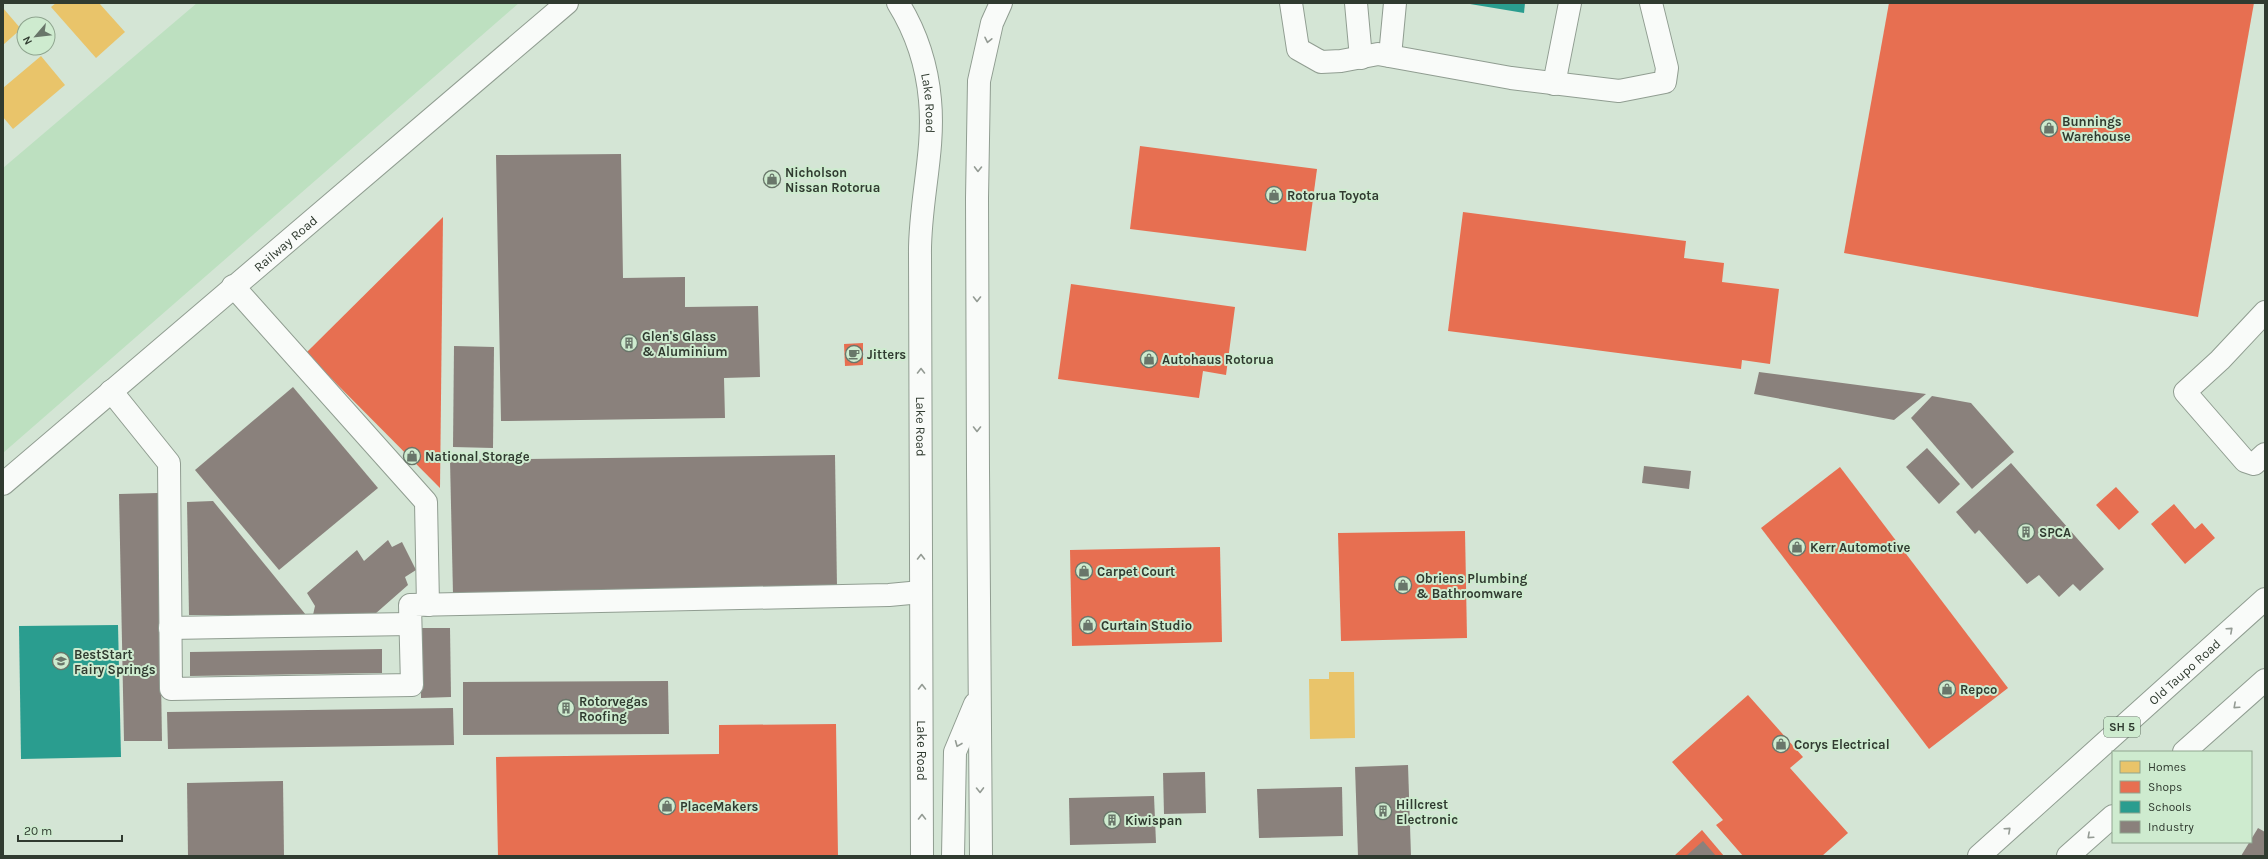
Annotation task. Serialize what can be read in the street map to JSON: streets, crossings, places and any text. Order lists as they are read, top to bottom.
{
  "streets": {
    "main road": [
      "Lake Road",
      "Railway Road",
      "Old Taupo Road",
      "SH 5"
    ]
  },
  "places": {
    "shop": [
      "Bunnings Warehouse",
      "Nicholson Nissan Rotorua",
      "Rotorua Toyota",
      "Autohaus Rotorua",
      "National Storage",
      "Kerr Automotive",
      "Carpet Court",
      "Obriens Plumbing & Bathroomware",
      "Curtain Studio",
      "Repco",
      "Corys Electrical",
      "PlaceMakers"
    ],
    "building": [
      "Glen's Glass & Aluminium",
      "SPCA",
      "Rotorvegas Roofing",
      "Hillcrest Electronic",
      "Kiwispan"
    ],
    "cafe": ["Jitters"],
    "school or university": ["BestStart Fairy Springs"]
  },
  "legend": [
    "Homes",
    "Shops",
    "Schools",
    "Industry"
  ],
  "scale_bar": "20 m",
  "north": "bottom left"
}
